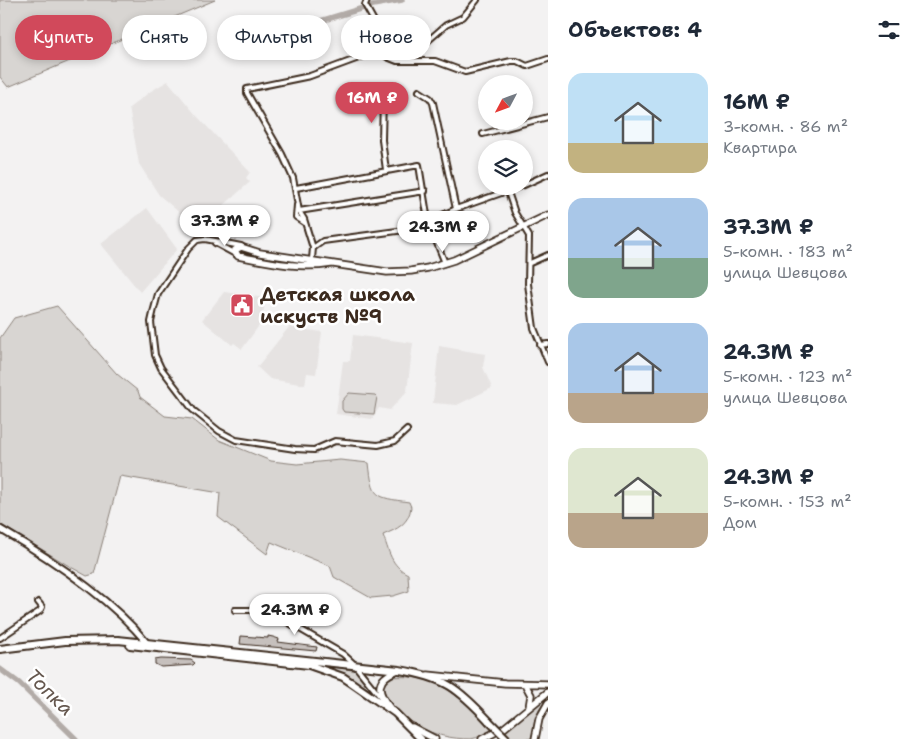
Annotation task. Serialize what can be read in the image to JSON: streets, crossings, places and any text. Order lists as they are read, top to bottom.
{
  "water": ["Топка"],
  "places": {
    "public building": ["Детская школа искуств №9"]
  },
  "north": "bottom left",
  "page": {
    "heading": "Объектов: 4",
    "chip": [
      "Купить",
      "Снять",
      "Фильтры",
      "Новое"
    ],
    "list": [
      {
        "name": "16M ₽",
        "note": "3-комн. · 86 m² · Квартира"
      },
      {
        "name": "37.3M ₽",
        "note": "5-комн. · 183 m² · улица Шевцова"
      },
      {
        "name": "24.3M ₽",
        "note": "5-комн. · 123 m² · улица Шевцова"
      },
      {
        "name": "24.3M ₽",
        "note": "5-комн. · 153 m² · Дом"
      }
    ],
    "price": [
      "16M ₽",
      "37.3M ₽",
      "24.3M ₽",
      "24.3M ₽"
    ]
  }
}
